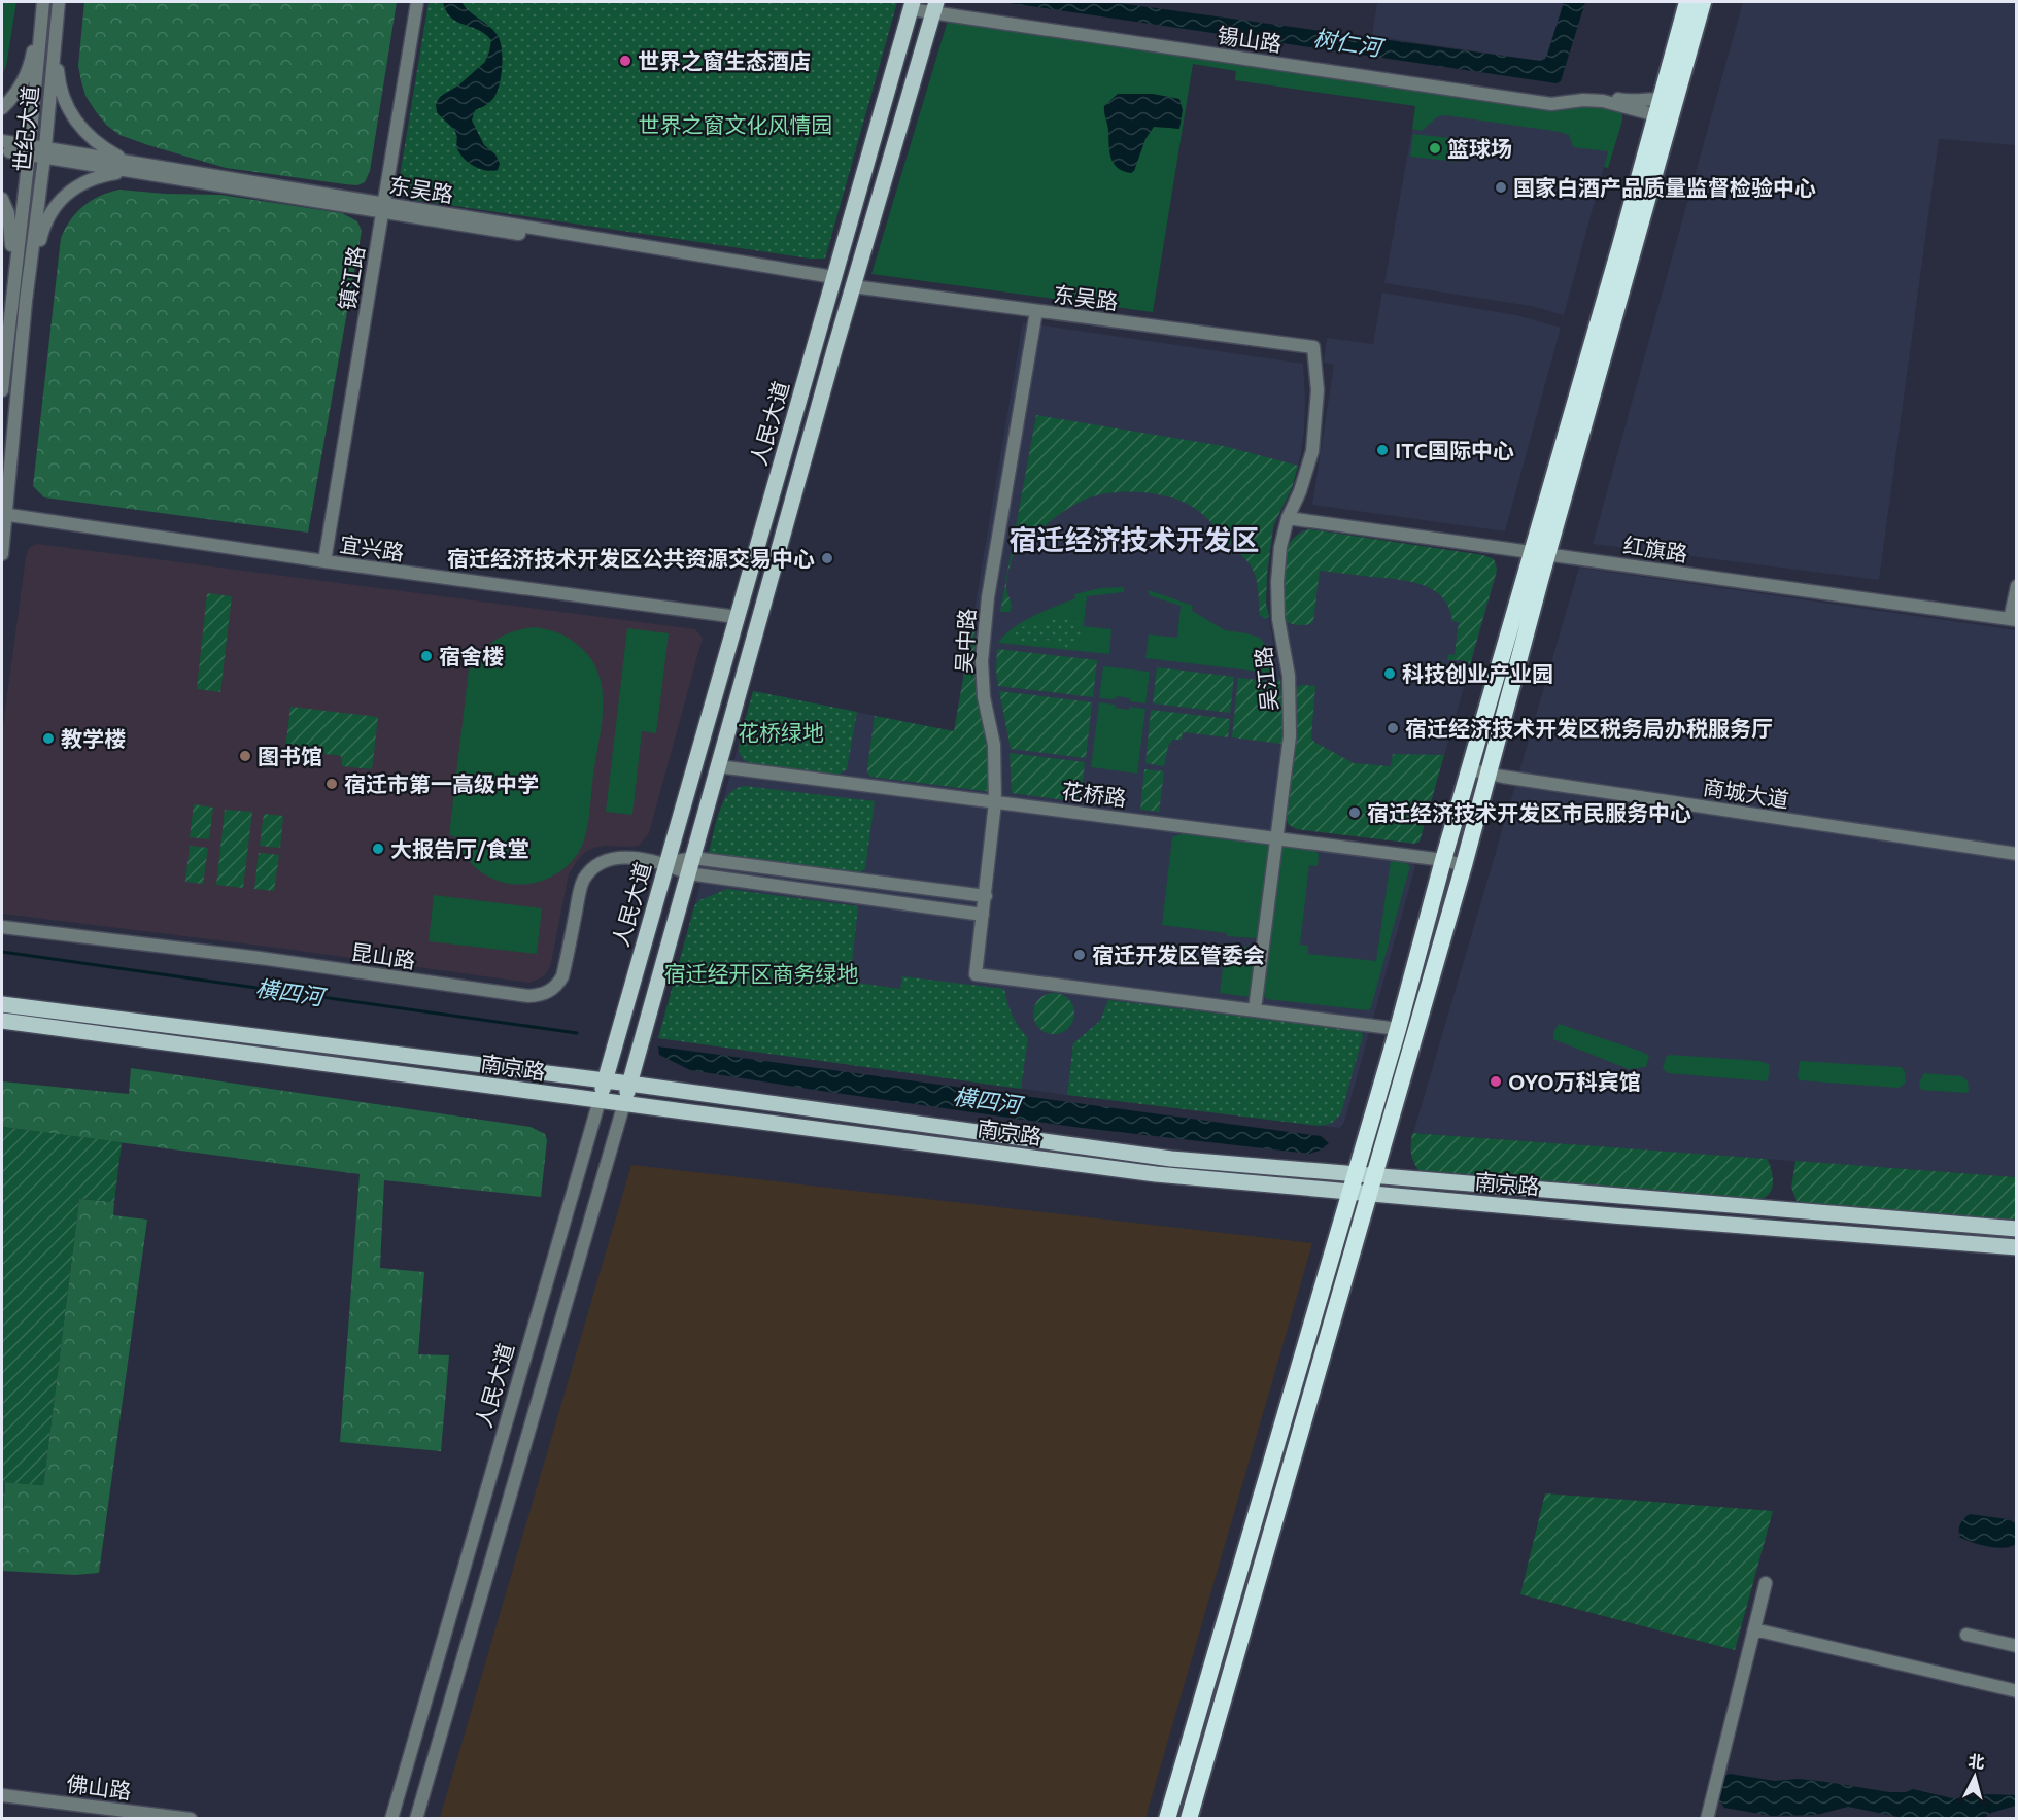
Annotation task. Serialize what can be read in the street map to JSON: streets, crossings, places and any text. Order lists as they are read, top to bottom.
{
  "streets": {
    "main road": ["人民大道", "南京路"],
    "street": [
      "锡山路",
      "世纪大道",
      "东吴路",
      "镇江路",
      "宜兴路",
      "红旗路",
      "吴中路",
      "吴江路",
      "商城大道",
      "花桥路",
      "昆山路",
      "佛山路"
    ]
  },
  "crossings": [
    ["锡山路", "人民大道"],
    ["世纪大道", "东吴路"],
    ["世纪大道", "宜兴路"],
    ["东吴路", "镇江路"],
    ["东吴路", "人民大道"],
    ["东吴路", "吴中路"],
    ["东吴路", "吴江路"],
    ["镇江路", "宜兴路"],
    ["人民大道", "宜兴路"],
    ["人民大道", "花桥路"],
    ["人民大道", "昆山路"],
    ["人民大道", "南京路"],
    ["红旗路", "吴江路"],
    ["吴中路", "吴江路"],
    ["吴中路", "花桥路"],
    ["吴江路", "花桥路"]
  ],
  "districts": ["宿迁经济技术开发区"],
  "water": ["树仁河", "横四河"],
  "parks": ["世界之窗文化风情园", "花桥绿地", "宿迁经开区商务绿地"],
  "places": [
    "世界之窗生态酒店",
    "篮球场",
    "国家白酒产品质量监督检验中心",
    "ITC国际中心",
    "宿迁经济技术开发区公共资源交易中心",
    "宿舍楼",
    "科技创业产业园",
    "宿迁经济技术开发区税务局办税服务厅",
    "教学楼",
    "图书馆",
    "宿迁市第一高级中学",
    "宿迁经济技术开发区市民服务中心",
    "大报告厅/食堂",
    "宿迁开发区管委会",
    "OYO万科宾馆"
  ],
  "north": "top"
}
